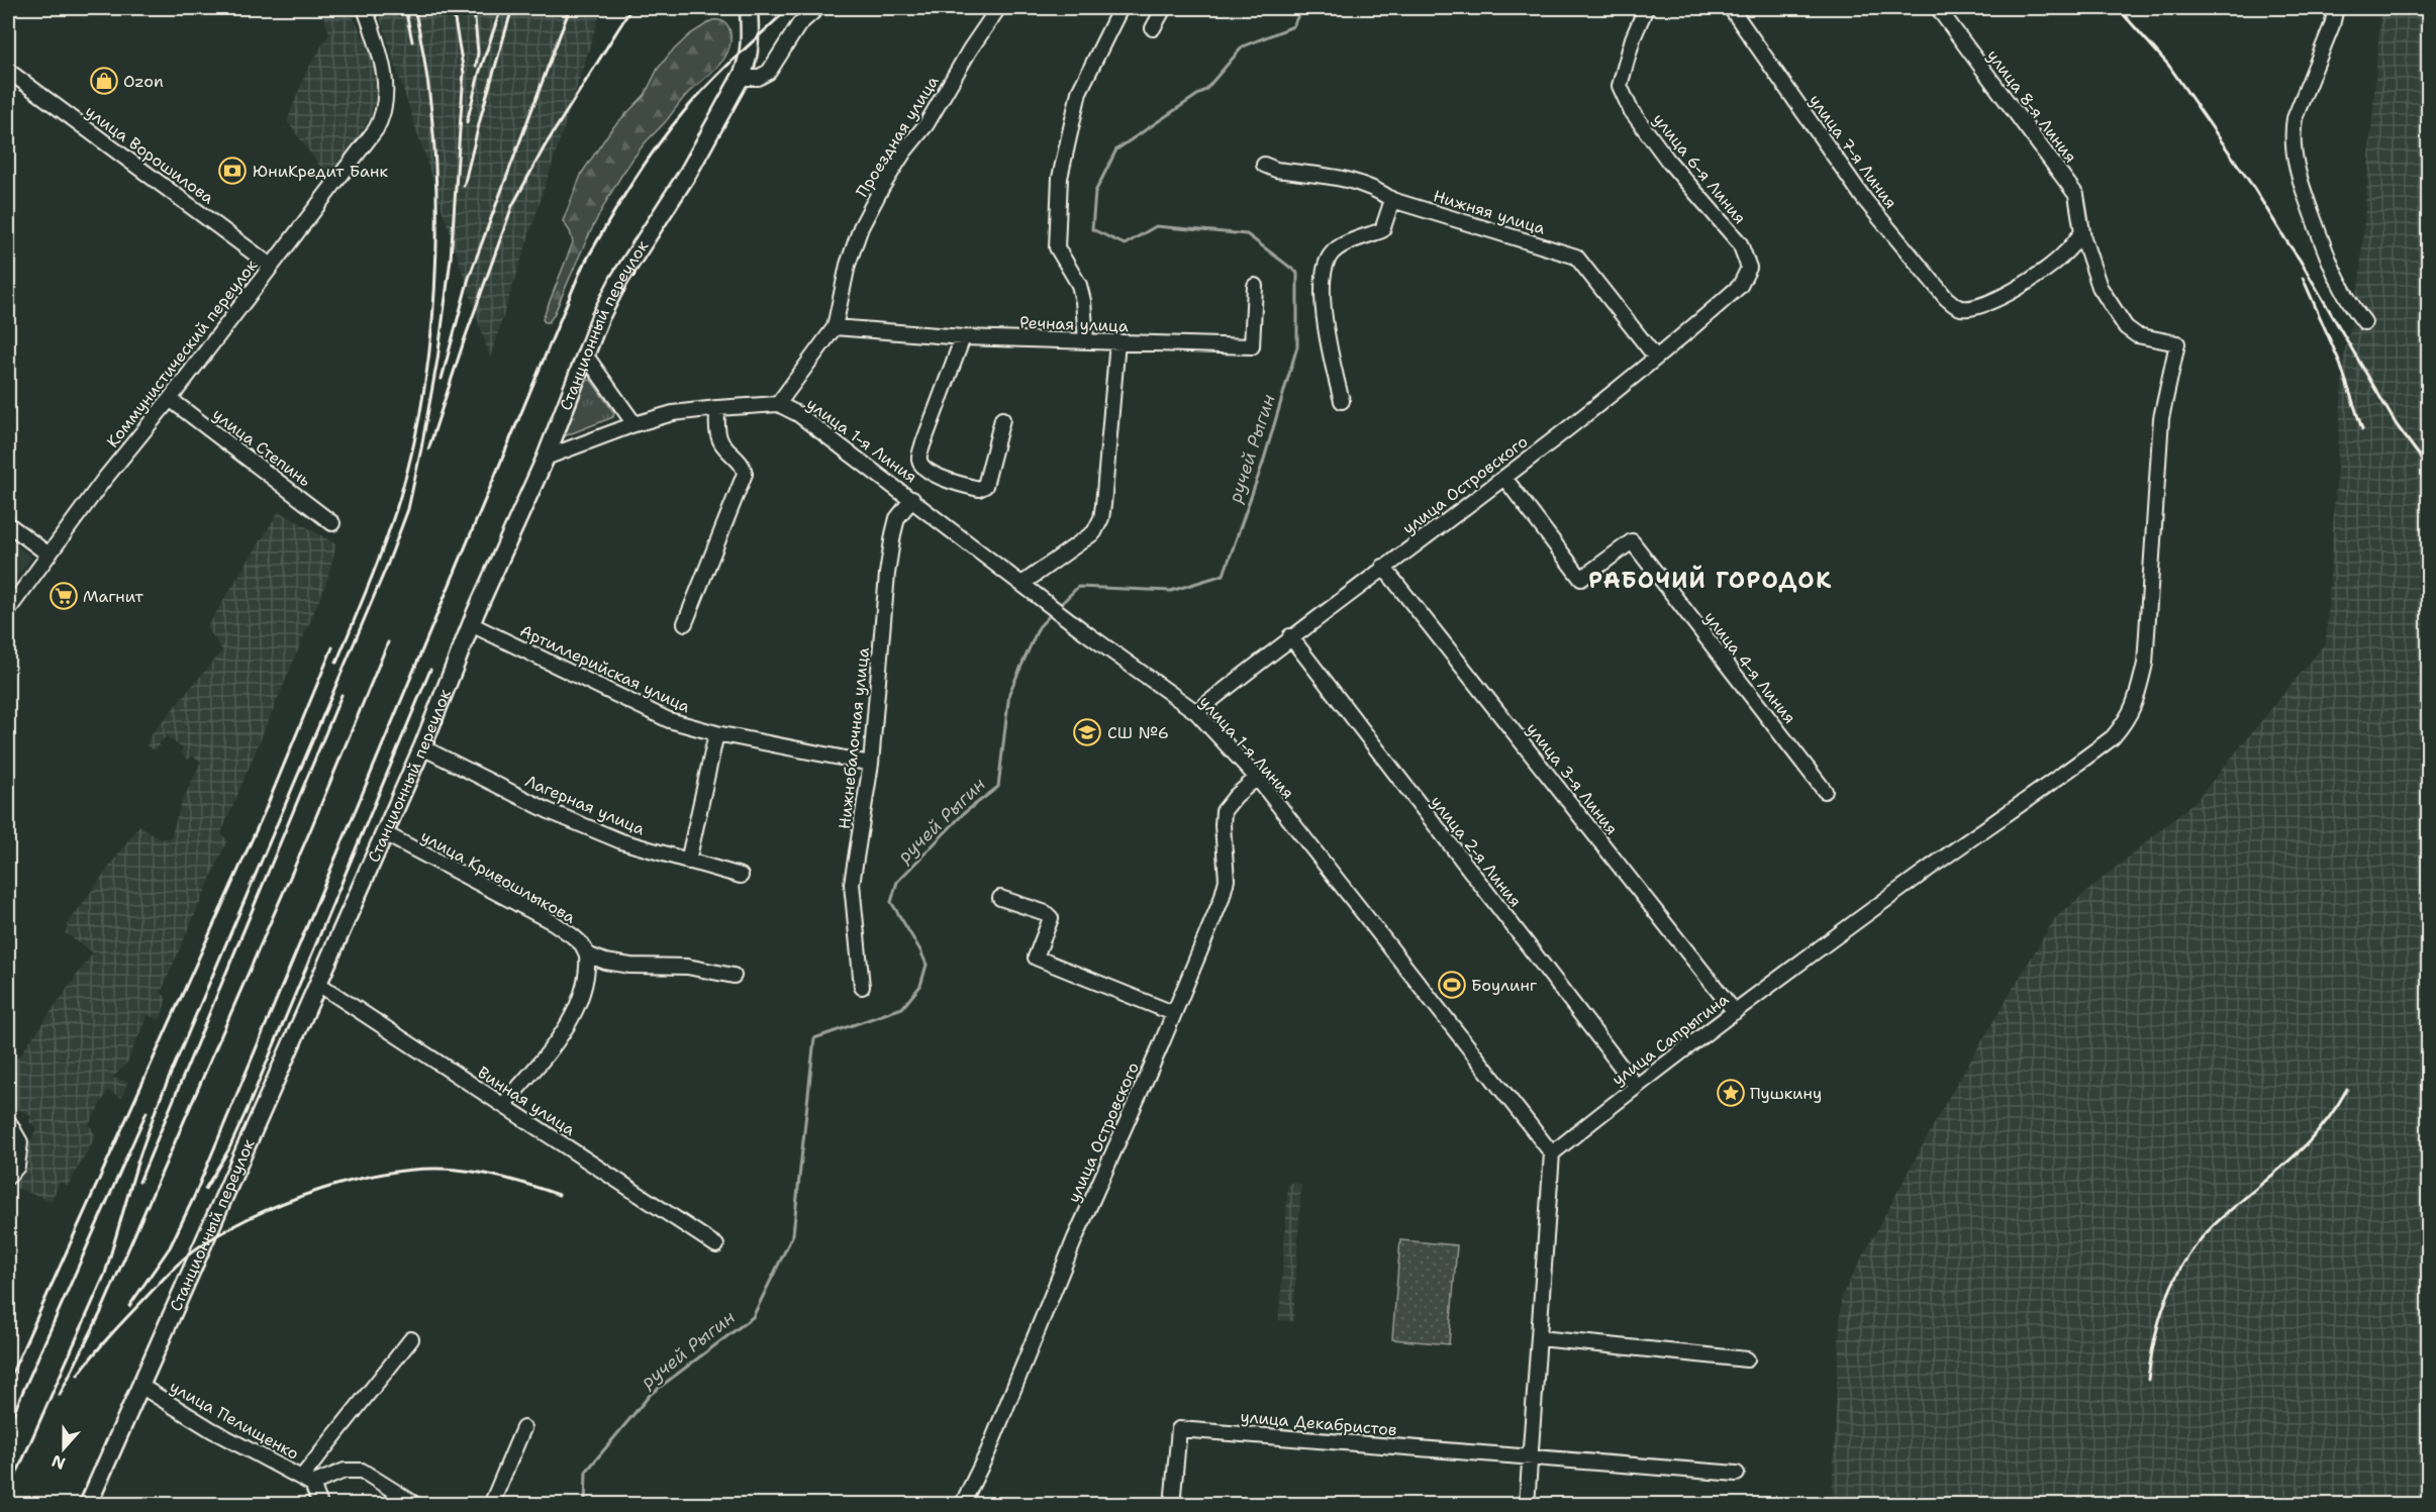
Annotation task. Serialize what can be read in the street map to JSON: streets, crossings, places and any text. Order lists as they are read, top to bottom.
{
  "streets": {
    "main road": ["Станционный переулок"],
    "street": [
      "улица 8-я Линия",
      "Проездная улица",
      "улица 7-я Линия",
      "улица Ворошилова",
      "улица 6-я Линия",
      "Нижняя улица",
      "Речная улица",
      "Коммунистический переулок",
      "улица 1-я Линия",
      "улица Степинь",
      "улица Островского",
      "улица 4-я Линия",
      "Артиллерийская улица",
      "Нижнебалочная улица",
      "улица 3-я Линия",
      "Лагерная улица",
      "улица 2-я Линия",
      "улица Кривошлыкова",
      "улица Сапрыгина",
      "Винная улица",
      "улица Пелищенко",
      "улица Декабристов"
    ]
  },
  "crossings": [
    ["улица 8-я Линия", "улица 7-я Линия"],
    ["улица 8-я Линия", "улица Сапрыгина"],
    ["Проездная улица", "Речная улица"],
    ["Проездная улица", "улица 1-я Линия"],
    ["улица Ворошилова", "Коммунистический переулок"],
    ["улица 6-я Линия", "улица Островского"],
    ["Нижняя улица", "улица Островского"],
    ["Станционный переулок", "Артиллерийская улица"],
    ["Станционный переулок", "Лагерная улица"],
    ["Станционный переулок", "улица Кривошлыкова"],
    ["Станционный переулок", "Винная улица"],
    ["Станционный переулок", "улица Пелищенко"],
    ["Коммунистический переулок", "улица Степинь"],
    ["улица 1-я Линия", "улица Островского"],
    ["улица 1-я Линия", "Нижнебалочная улица"],
    ["улица 1-я Линия", "улица Сапрыгина"],
    ["улица Островского", "улица 4-я Линия"],
    ["улица Островского", "улица 3-я Линия"],
    ["улица Островского", "улица 2-я Линия"],
    ["Артиллерийская улица", "Нижнебалочная улица"],
    ["улица 3-я Линия", "улица Сапрыгина"],
    ["улица 2-я Линия", "улица Сапрыгина"]
  ],
  "districts": ["РАБОЧИЙ ГОРОДОК"],
  "water": ["ручей Рыгин"],
  "places": {
    "shop": ["Ozon"],
    "bank": ["ЮниКредит Банк"],
    "supermarket": ["Магнит"],
    "school or university": ["СШ №6"],
    "sports": ["Боулинг"],
    "place": ["Пушкину"]
  },
  "north": "bottom"
}
